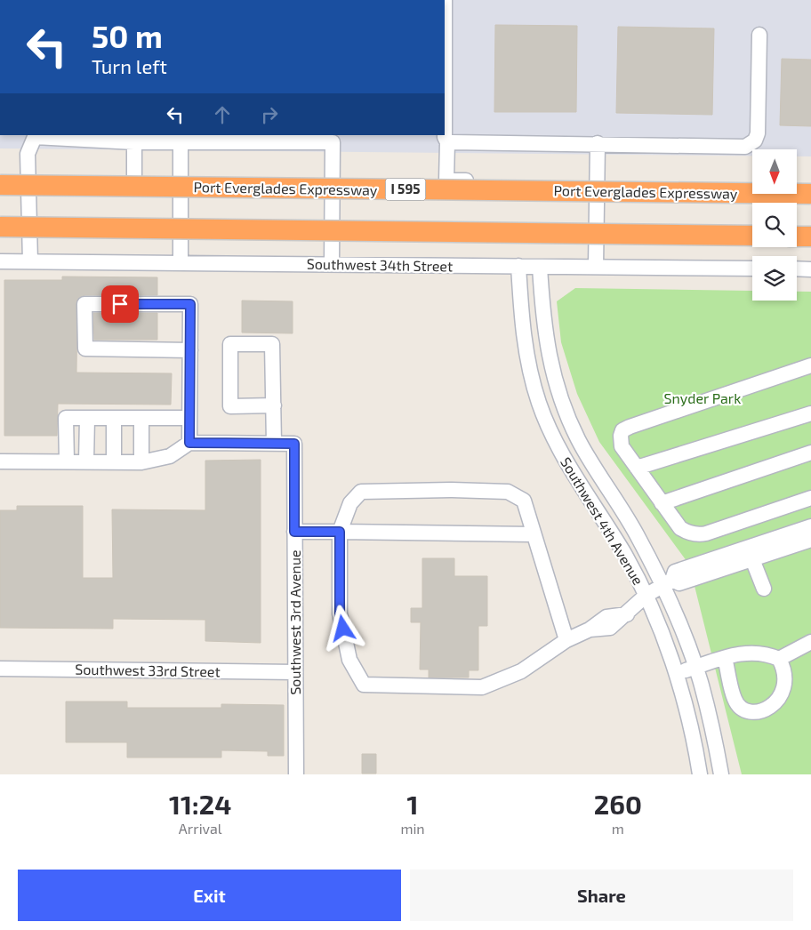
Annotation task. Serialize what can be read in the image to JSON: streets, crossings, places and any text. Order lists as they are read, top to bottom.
{
  "streets": {
    "highway": ["Port Everglades Expressway", "I 595"],
    "street": [
      "Southwest 34th Street",
      "Southwest 4th Avenue",
      "Southwest 3rd Avenue",
      "Southwest 33rd Street"
    ]
  },
  "crossings": [
    ["Southwest 34th Street", "Southwest 4th Avenue"],
    ["Southwest 3rd Avenue", "Southwest 33rd Street"]
  ],
  "parks": ["Snyder Park"],
  "north": "bottom",
  "page": {
    "turn": ["50 m", "Turn left"],
    "eta": [
      "11:24",
      "Arrival",
      "1",
      "min",
      "260",
      "m"
    ],
    "buttons": ["Exit", "Share"]
  }
}
